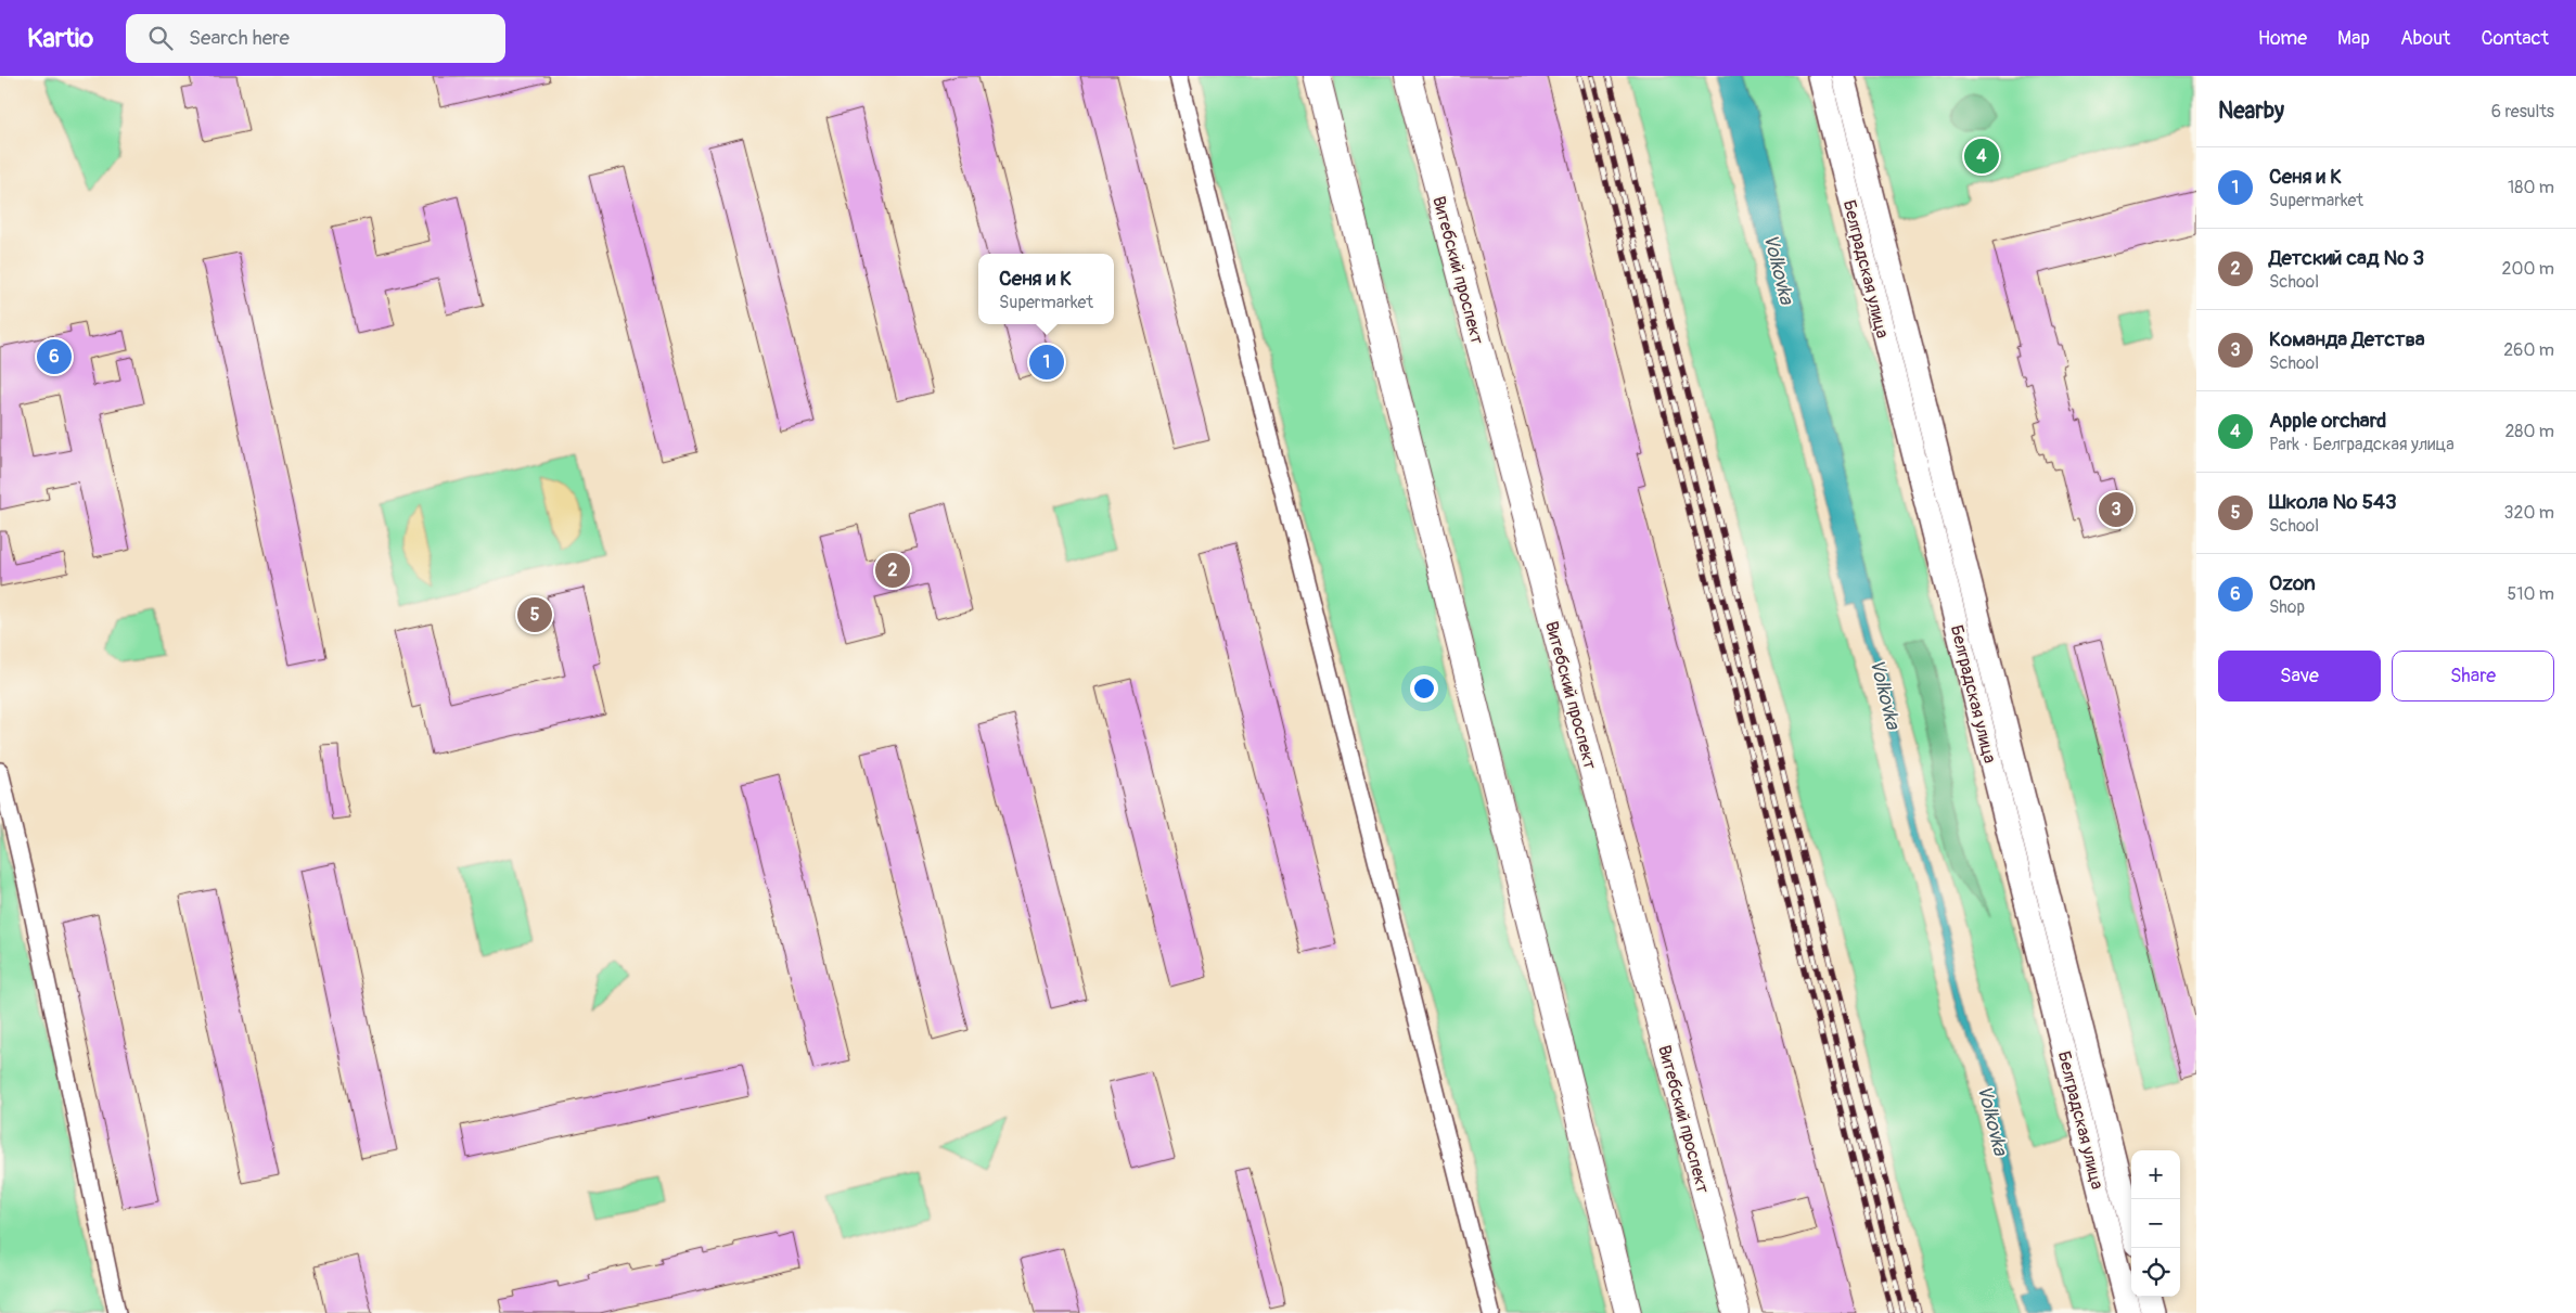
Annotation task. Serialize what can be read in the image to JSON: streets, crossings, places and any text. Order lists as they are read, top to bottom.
{
  "streets": {
    "main road": ["Витебский проспект"],
    "street": ["Белградская улица"]
  },
  "water": ["Volkovka"],
  "page": {
    "header": "Kartio",
    "search": "Search here",
    "nav": [
      "Home",
      "Map",
      "About",
      "Contact"
    ],
    "heading": ["Nearby", "6 results"],
    "pins": [
      "4",
      "6",
      "1",
      "3",
      "2",
      "5"
    ],
    "list": [
      {
        "mark": "1",
        "name": "Сеня и К",
        "note": "Supermarket",
        "value": "180 m"
      },
      {
        "mark": "2",
        "name": "Детский сад № 3",
        "note": "School",
        "value": "200 m"
      },
      {
        "mark": "3",
        "name": "Команда Детства",
        "note": "School",
        "value": "260 m"
      },
      {
        "mark": "4",
        "name": "Apple orchard",
        "note": "Park · Белградская улица",
        "value": "280 m"
      },
      {
        "mark": "5",
        "name": "Школа № 543",
        "note": "School",
        "value": "320 m"
      },
      {
        "mark": "6",
        "name": "Ozon",
        "note": "Shop",
        "value": "510 m"
      }
    ],
    "popup": ["Сеня и К", "Supermarket"],
    "buttons": ["Save", "Share"],
    "map_buttons": ["+", "−"]
  }
}
